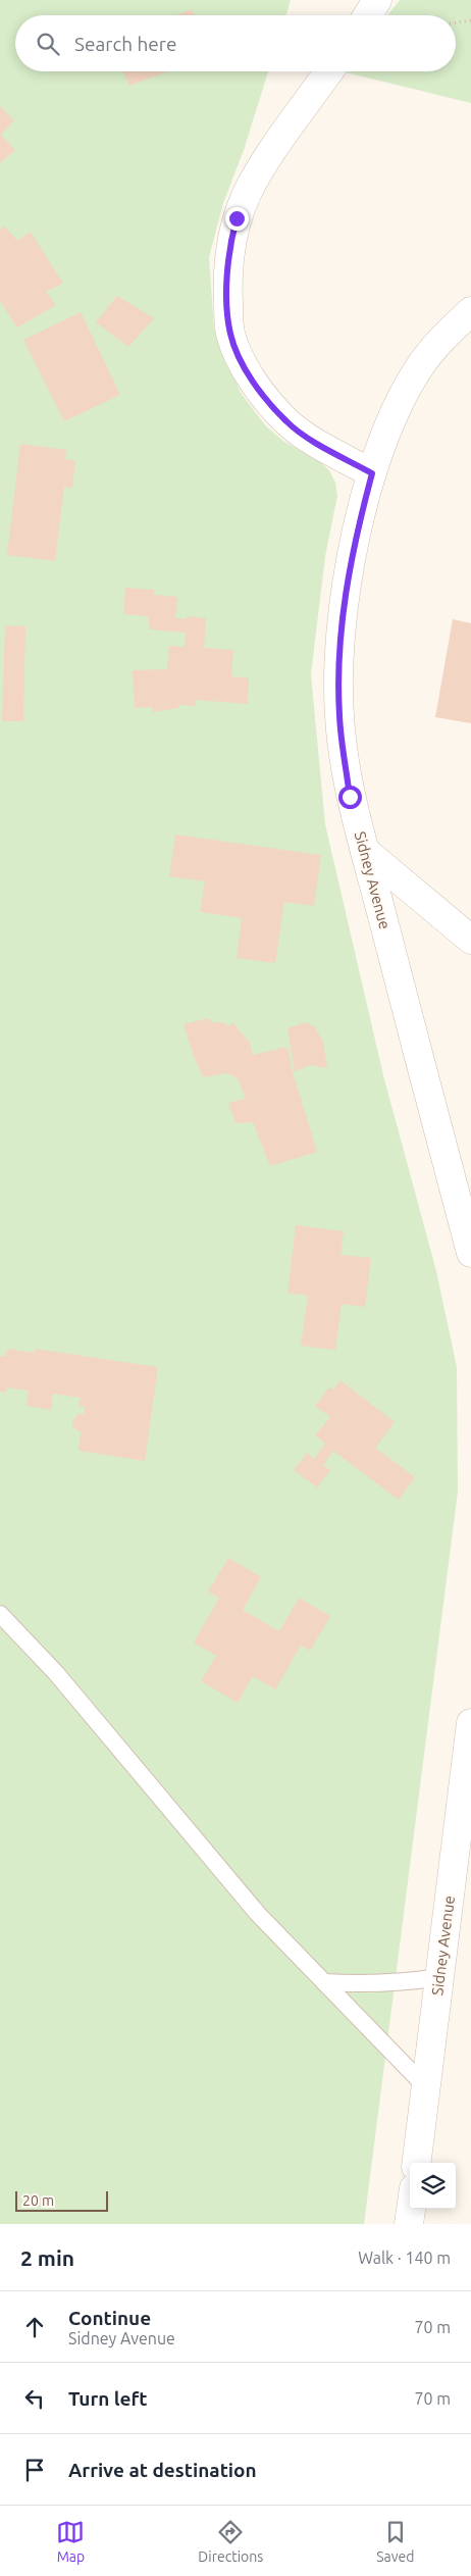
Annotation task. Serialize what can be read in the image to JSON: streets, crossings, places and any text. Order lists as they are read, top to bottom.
{
  "streets": {
    "street": ["Sidney Avenue"]
  },
  "scale_bar": "20 m",
  "page": {
    "search": "Search here",
    "scale": "20 m",
    "heading": ["2 min", "Walk · 140 m"],
    "list": [
      ["Continue", "Sidney Avenue", "70 m"],
      ["Turn left", "70 m"],
      "Arrive at destination"
    ],
    "nav": ["Map", "Directions", "Saved"]
  }
}
